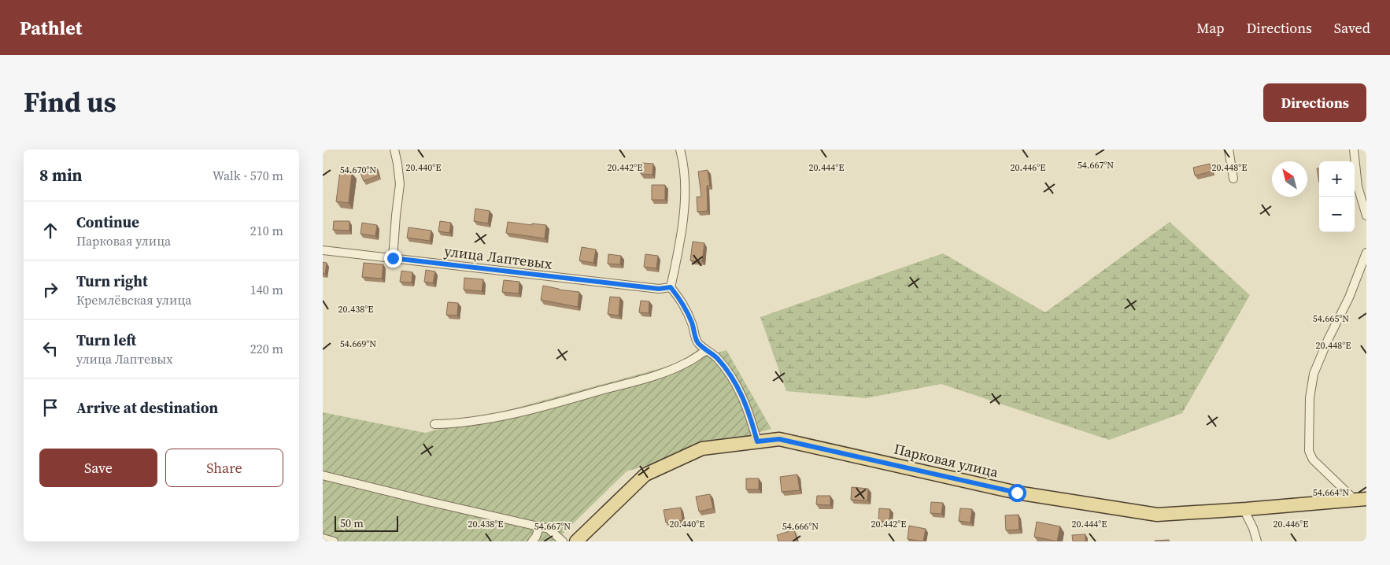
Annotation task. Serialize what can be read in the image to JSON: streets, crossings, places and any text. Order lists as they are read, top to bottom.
{
  "streets": {
    "main road": ["Парковая улица"],
    "street": ["улица Лаптевых"]
  },
  "scale_bar": "50 m",
  "north": "top left",
  "page": {
    "header": "Pathlet",
    "nav": ["Map", "Directions", "Saved"],
    "title": "Find us",
    "buttons": [
      "Directions",
      ["Save", "Share"]
    ],
    "heading": ["8 min", "Walk · 570 m"],
    "map_buttons": ["+", "−"],
    "list": [
      ["Continue", "Парковая улица", "210 m"],
      ["Turn right", "Кремлёвская улица", "140 m"],
      ["Turn left", "улица Лаптевых", "220 m"],
      "Arrive at destination"
    ],
    "scale": "50 m"
  },
  "coordinates": [
    "54.667°N",
    "20.444°E",
    "20.446°E",
    "20.440°E",
    "20.442°E",
    "20.448°E",
    "54.670°N",
    "20.438°E",
    "54.665°N",
    "54.669°N",
    "54.664°N",
    "54.666°N"
  ]
}
